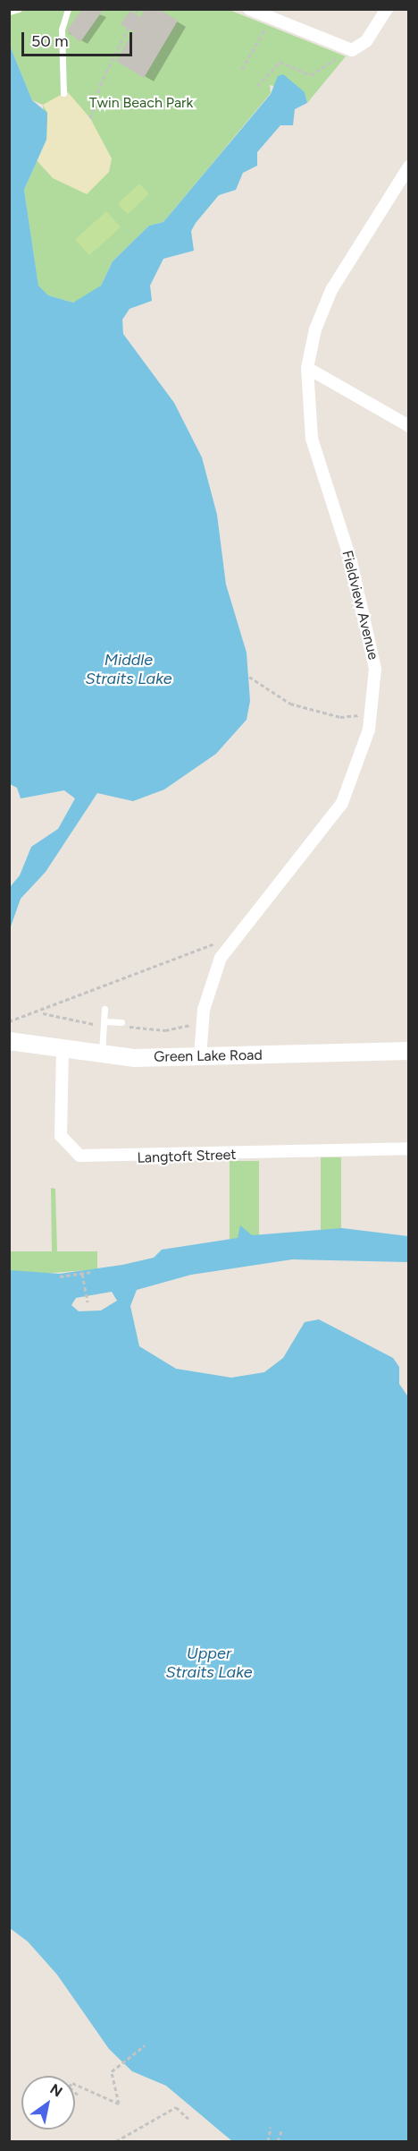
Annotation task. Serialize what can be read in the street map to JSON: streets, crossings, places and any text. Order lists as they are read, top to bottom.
{
  "streets": {
    "street": ["Fieldview Avenue", "Green Lake Road", "Langtoft Street"]
  },
  "crossings": [
    ["Fieldview Avenue", "Green Lake Road"],
    ["Green Lake Road", "Langtoft Street"]
  ],
  "water": ["Middle Straits Lake", "Upper Straits Lake"],
  "parks": ["Twin Beach Park"],
  "scale_bar": "50 m",
  "north": "top right"
}
